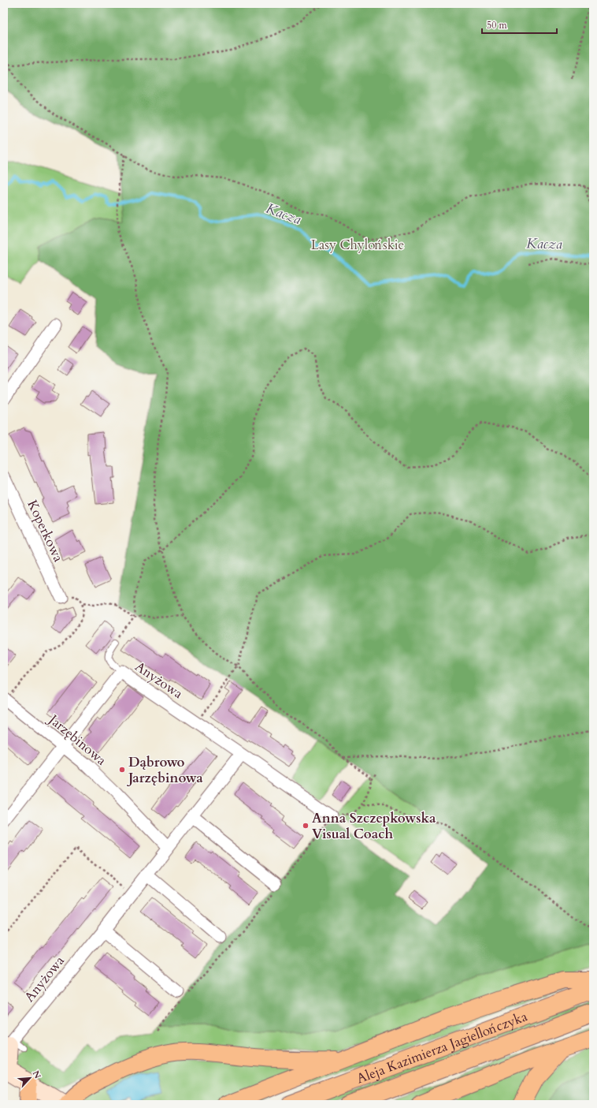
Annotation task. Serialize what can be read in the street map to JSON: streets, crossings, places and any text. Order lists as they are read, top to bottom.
{
  "streets": {
    "highway": ["Aleja Kazimierza Jagiellończyka"],
    "street": ["Koperkowa", "Anyżowa", "Jarzębinowa"]
  },
  "crossings": [
    ["Anyżowa", "Jarzębinowa"]
  ],
  "water": ["Kacza"],
  "parks": ["Lasy Chylońskie"],
  "places": ["Dąbrowo Jarzębinowa", "Anna Szczepkowska Visual Coach"],
  "scale_bar": "50 m",
  "north": "top right"
}
